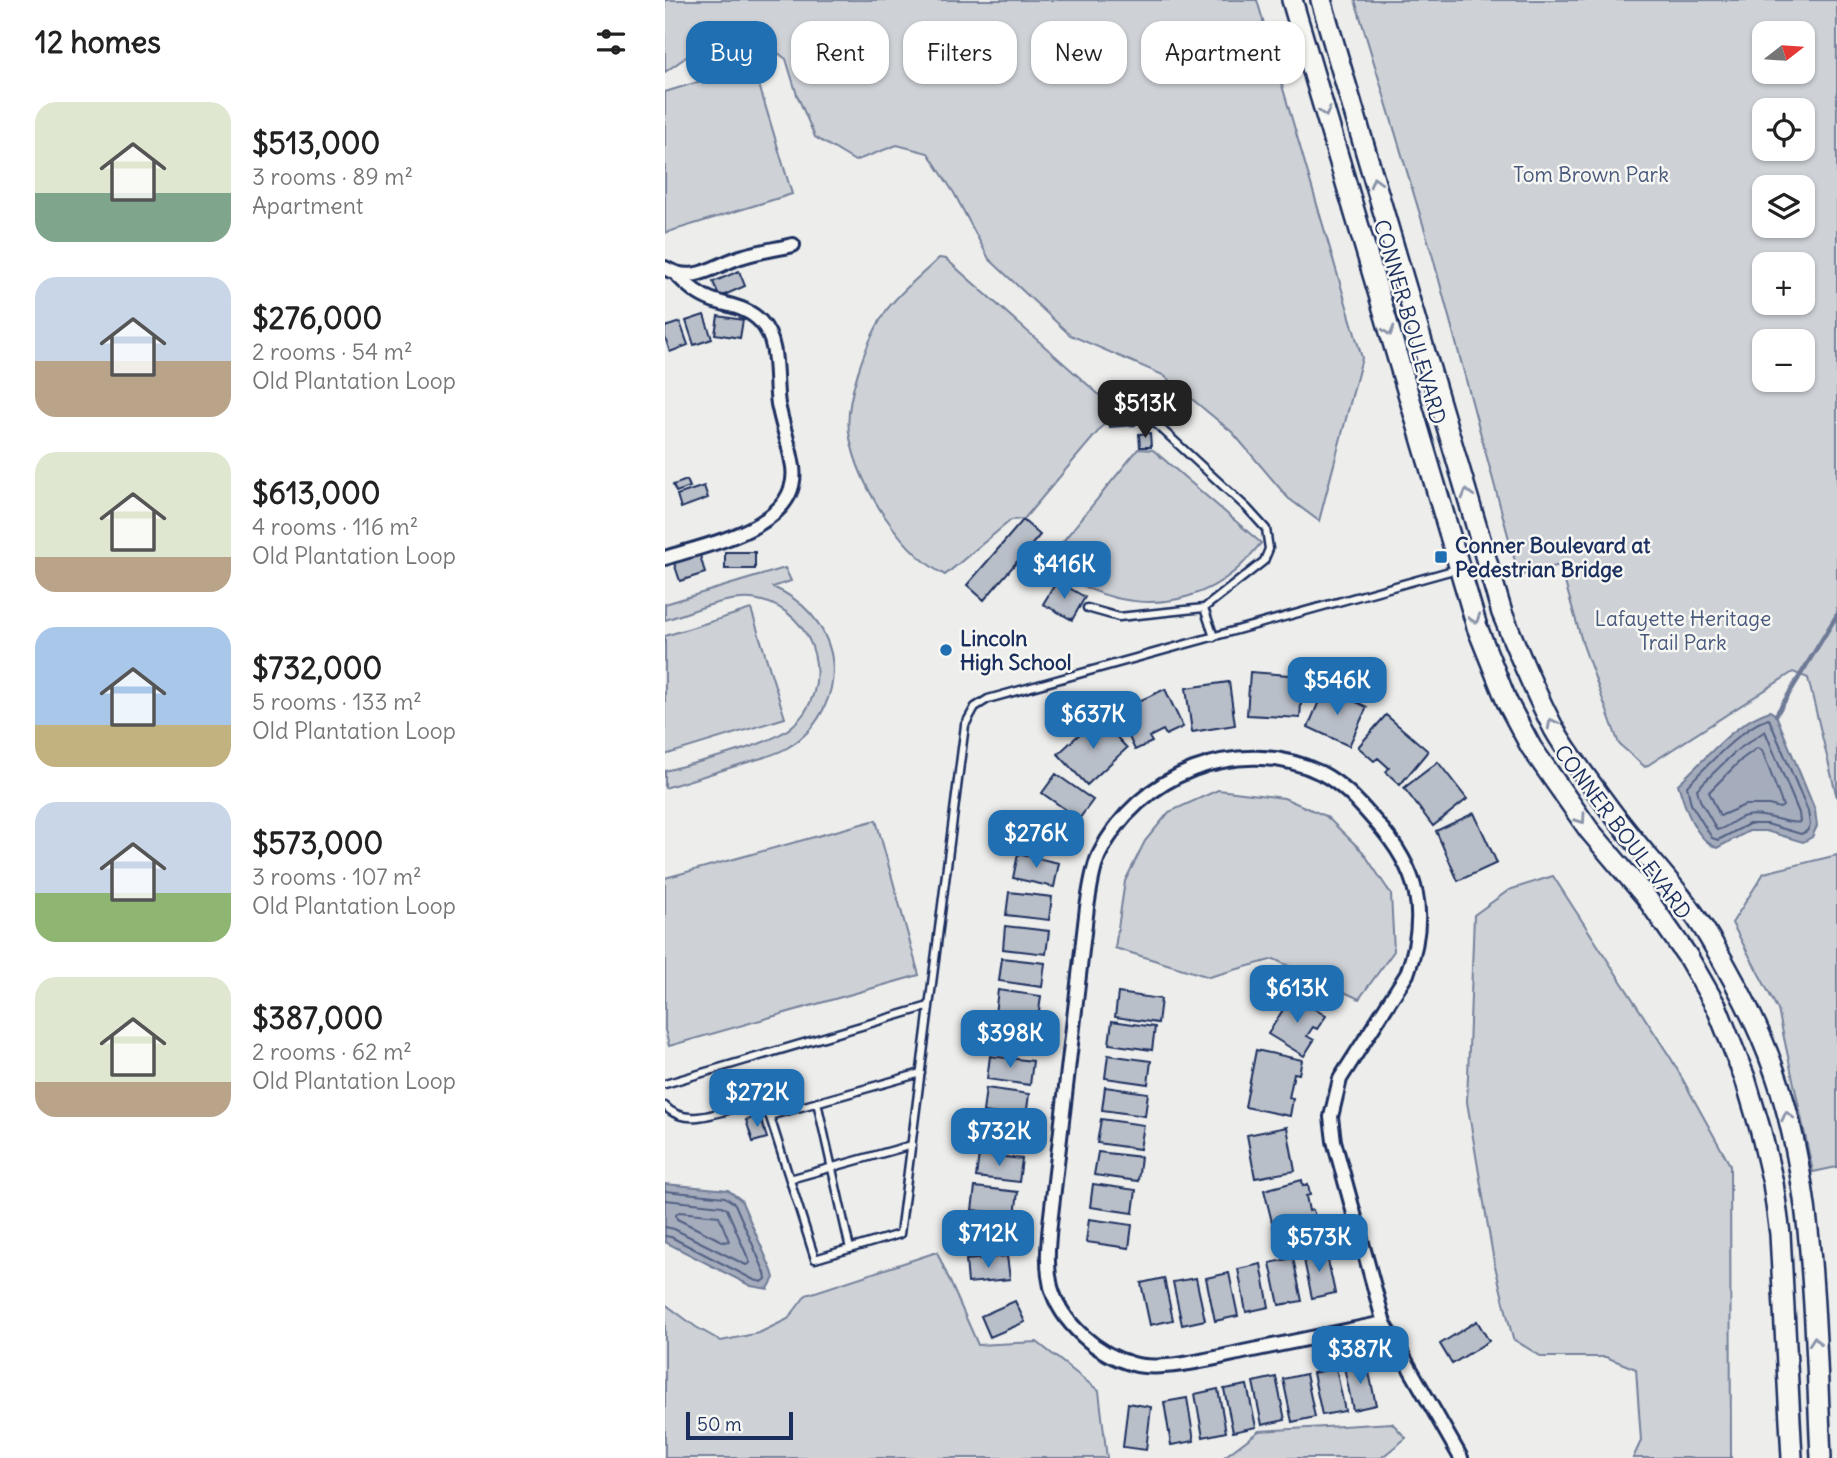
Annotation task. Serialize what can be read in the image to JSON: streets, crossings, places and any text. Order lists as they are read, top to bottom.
{
  "streets": {
    "main road": ["CONNER BOULEVARD"]
  },
  "parks": ["Tom Brown Park", "Lafayette Heritage Trail Park"],
  "places": {
    "transit": ["Conner Boulevard at Pedestrian Bridge"],
    "other": ["Lincoln High School"]
  },
  "scale_bar": "50 m",
  "north": "right",
  "page": {
    "heading": "12 homes",
    "map_buttons": ["+", "−"],
    "chip": [
      "Buy",
      "Rent",
      "Filters",
      "New",
      "Apartment"
    ],
    "list": [
      {
        "name": "$513,000",
        "note": "3 rooms · 89 m² · Apartment"
      },
      {
        "name": "$276,000",
        "note": "2 rooms · 54 m² · Old Plantation Loop"
      },
      {
        "name": "$613,000",
        "note": "4 rooms · 116 m² · Old Plantation Loop"
      },
      {
        "name": "$732,000",
        "note": "5 rooms · 133 m² · Old Plantation Loop"
      },
      {
        "name": "$573,000",
        "note": "3 rooms · 107 m² · Old Plantation Loop"
      },
      {
        "name": "$387,000",
        "note": "2 rooms · 62 m² · Old Plantation Loop"
      }
    ],
    "price": [
      "$513K",
      "$416K",
      "$546K",
      "$637K",
      "$276K",
      "$613K",
      "$398K",
      "$272K",
      "$732K",
      "$712K",
      "$573K",
      "$387K"
    ],
    "scale": "50 m"
  }
}
